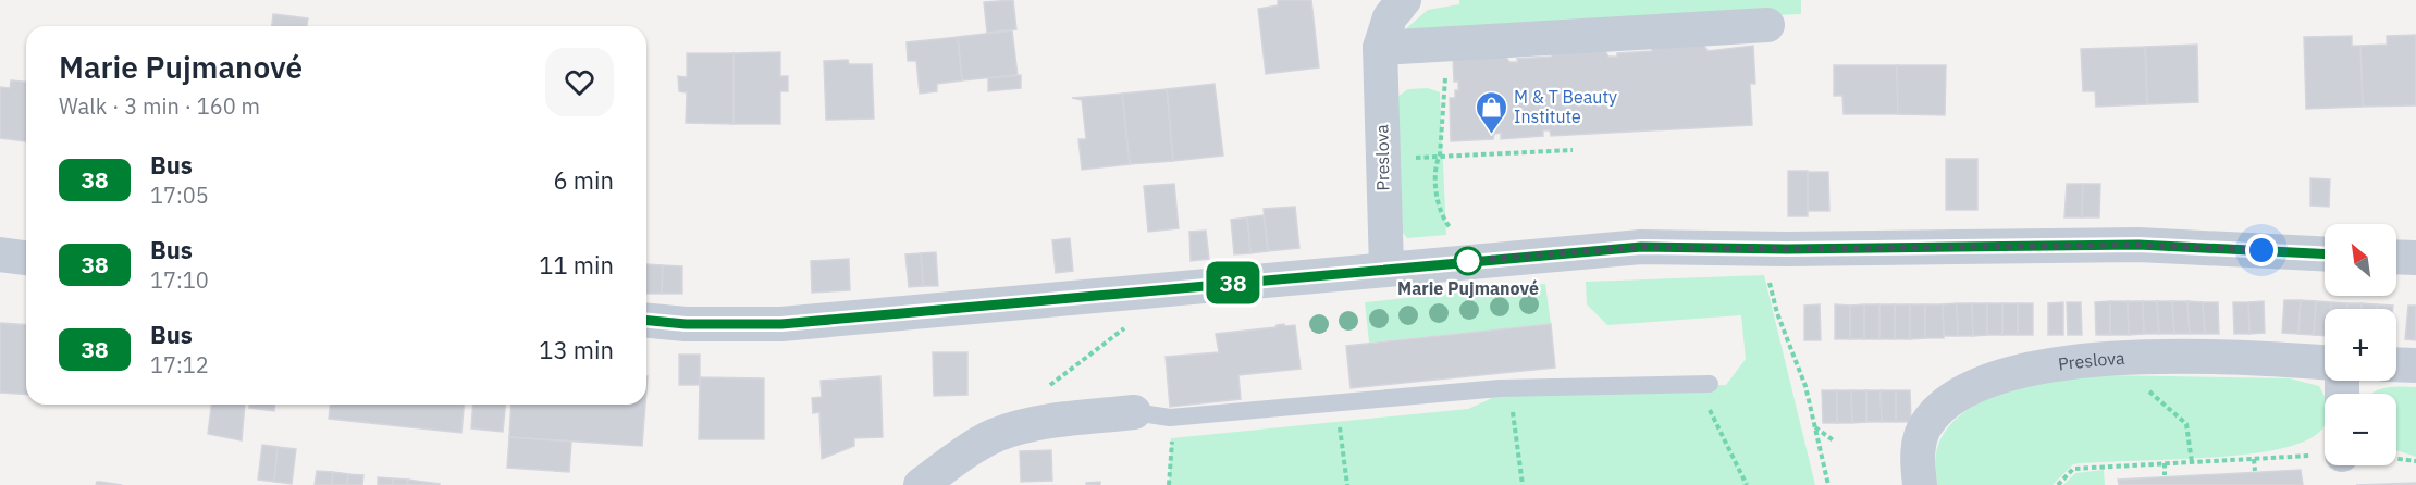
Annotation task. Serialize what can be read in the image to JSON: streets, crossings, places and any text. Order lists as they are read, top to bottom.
{
  "streets": {
    "street": ["Preslova"]
  },
  "places": {
    "shop": ["M & T Beauty Institute"],
    "other": ["Marie Pujmanové"]
  },
  "lines": ["bus line 38"],
  "north": "top left",
  "page": {
    "on_map": "38",
    "heading": ["Marie Pujmanové", "Walk · 3 min · 160 m"],
    "list": [
      {
        "mark": "38",
        "name": "Bus",
        "note": "17:05",
        "value": "6 min"
      },
      {
        "mark": "38",
        "name": "Bus",
        "note": "17:10",
        "value": "11 min"
      },
      {
        "mark": "38",
        "name": "Bus",
        "note": "17:12",
        "value": "13 min"
      }
    ],
    "map_buttons": ["+", "−"]
  }
}
